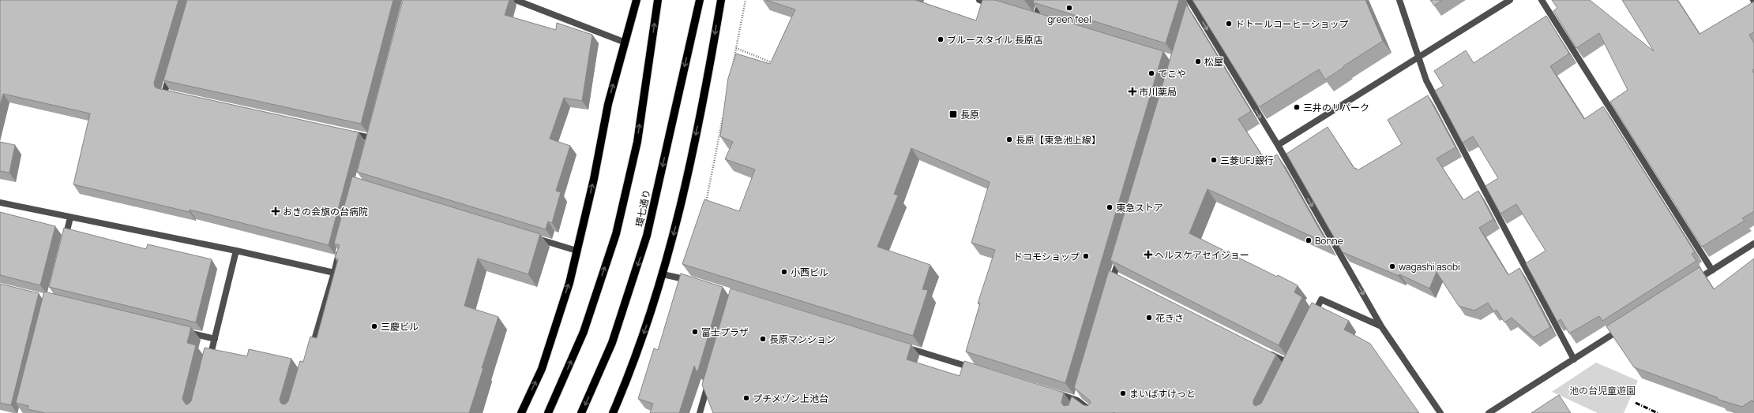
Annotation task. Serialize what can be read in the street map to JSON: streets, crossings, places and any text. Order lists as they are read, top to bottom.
{
  "streets": {
    "main road": ["環七通り"]
  },
  "parks": ["池の台児童遊園"],
  "places": {
    "other": [
      "green feel",
      "ドトールコーヒーショップ",
      "ブルースタイル 長原店",
      "松屋",
      "てこや",
      "三井のリパーク",
      "長原【東急池上線】",
      "三菱UFJ銀行",
      "東急ストア",
      "Bonne",
      "ドコモショップ",
      "wagashi asobi",
      "小西ビル",
      "花きさ",
      "三慶ビル",
      "富士プラザ",
      "長原マンション",
      "まいばすけっと",
      "プチメゾン上池台"
    ],
    "health": ["市川薬局", "おきの会旗の台病院", "ヘルスケアセイジョー"],
    "transit": ["長原"]
  }
}
